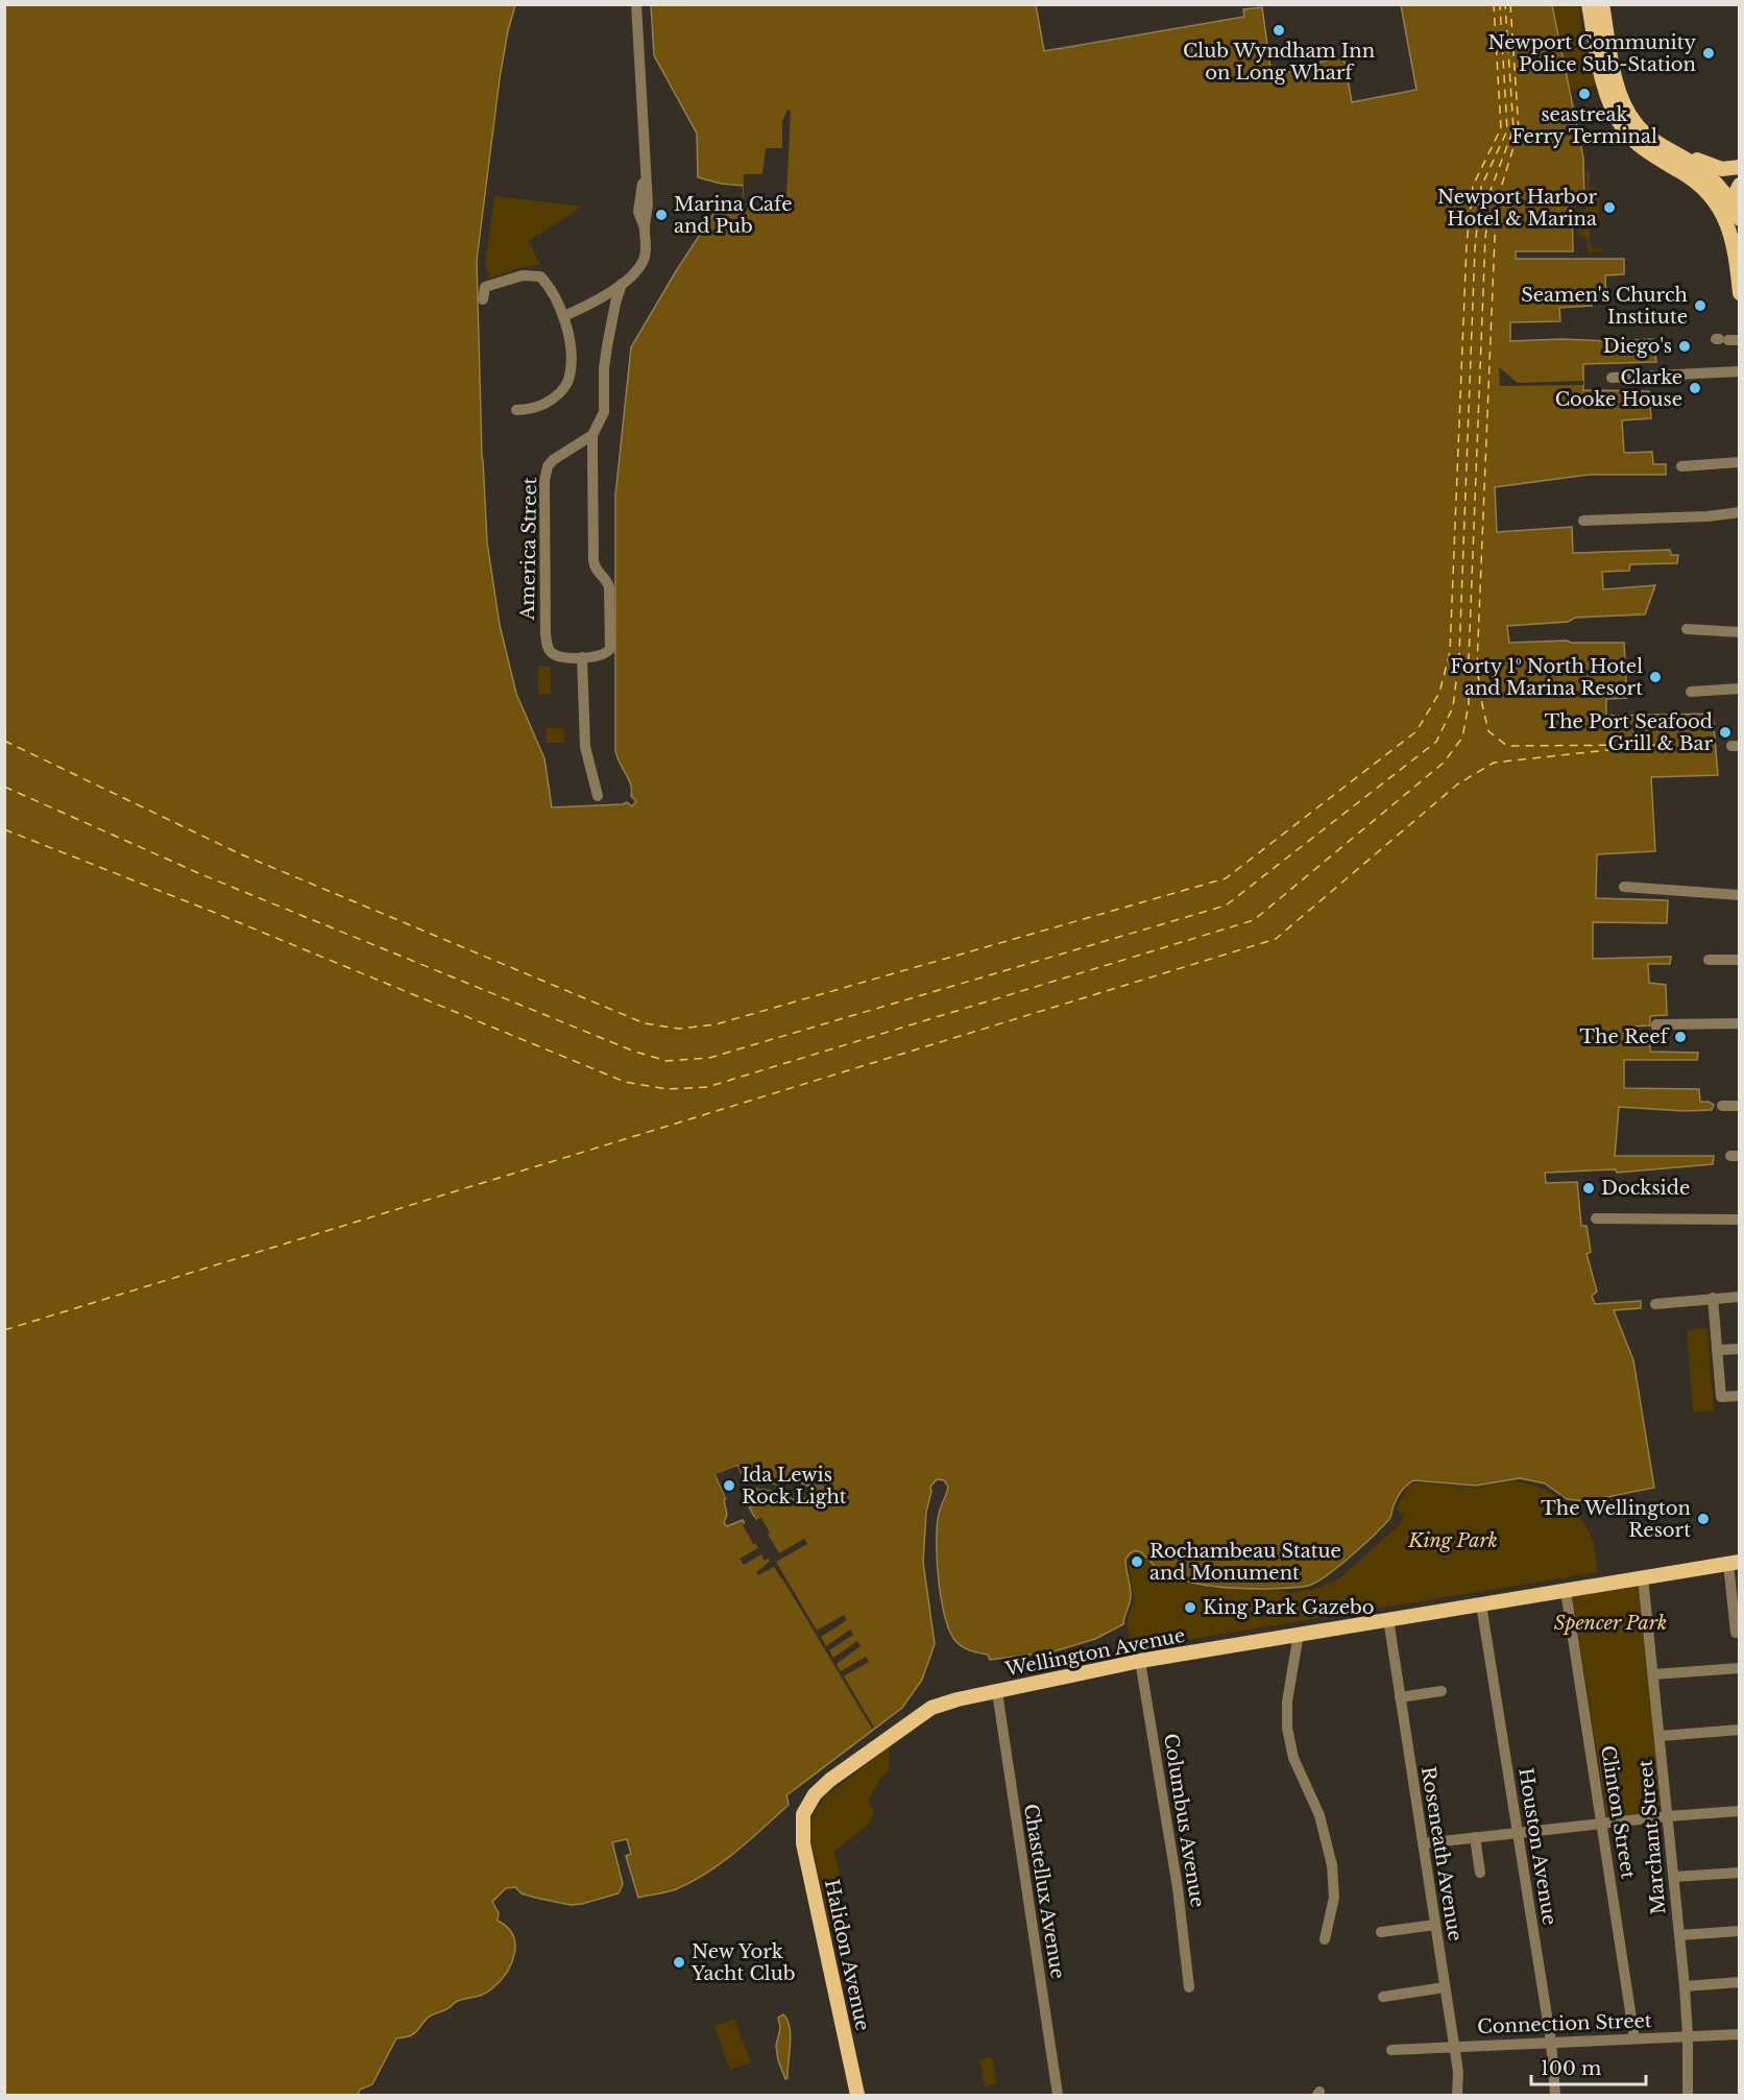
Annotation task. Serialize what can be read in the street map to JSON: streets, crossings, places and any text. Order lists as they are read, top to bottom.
{
  "streets": {
    "main road": ["Wellington Avenue", "Halidon Avenue"],
    "street": [
      "America Street",
      "Clinton Street",
      "Columbus Avenue",
      "Marchant Street",
      "Houston Avenue",
      "Roseneath Avenue",
      "Chastellux Avenue",
      "Connection Street"
    ]
  },
  "crossings": [
    ["Wellington Avenue", "Clinton Street"],
    ["Wellington Avenue", "Columbus Avenue"],
    ["Wellington Avenue", "Marchant Street"],
    ["Wellington Avenue", "Houston Avenue"],
    ["Wellington Avenue", "Roseneath Avenue"],
    ["Wellington Avenue", "Chastellux Avenue"],
    ["Wellington Avenue", "Halidon Avenue"],
    ["Clinton Street", "Connection Street"],
    ["Marchant Street", "Connection Street"],
    ["Houston Avenue", "Connection Street"],
    ["Roseneath Avenue", "Connection Street"]
  ],
  "parks": ["King Park", "Spencer Park"],
  "places": [
    "Club Wyndham Inn on Long Wharf",
    "Newport Community Police Sub-Station",
    "seastreak Ferry Terminal",
    "Newport Harbor Hotel & Marina",
    "Marina Cafe and Pub",
    "Seamen's Church Institute",
    "Diego's",
    "Clarke Cooke House",
    "Forty 1⁰ North Hotel and Marina Resort",
    "The Port Seafood Grill & Bar",
    "The Reef",
    "Dockside",
    "Ida Lewis Rock Light",
    "The Wellington Resort",
    "Rochambeau Statue and Monument",
    "King Park Gazebo",
    "New York Yacht Club"
  ],
  "scale_bar": "100 m"
}
